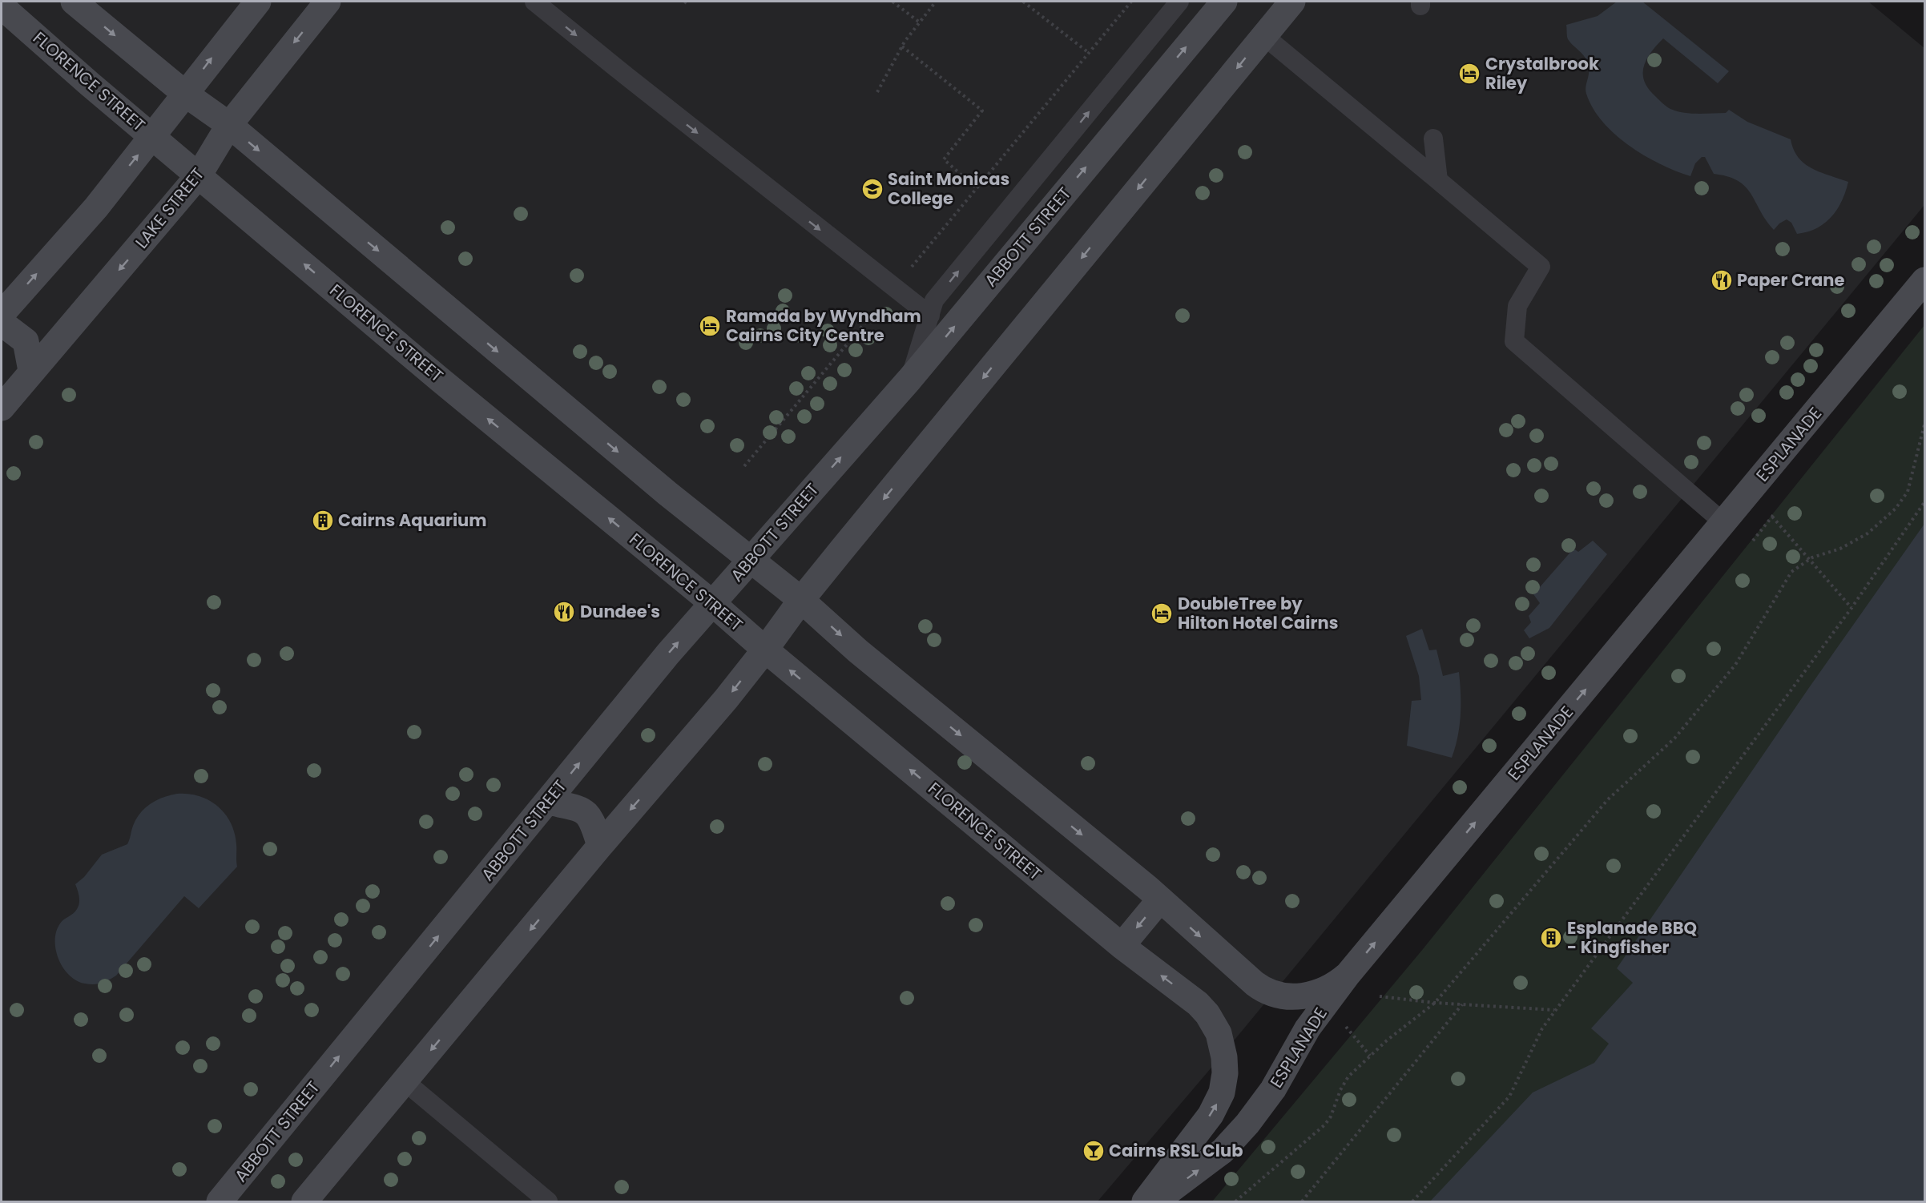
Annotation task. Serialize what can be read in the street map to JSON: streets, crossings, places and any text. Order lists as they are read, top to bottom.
{
  "streets": {
    "street": [
      "FLORENCE STREET",
      "LAKE STREET",
      "ABBOTT STREET",
      "ESPLANADE"
    ]
  },
  "crossings": [
    ["FLORENCE STREET", "LAKE STREET"],
    ["FLORENCE STREET", "ABBOTT STREET"]
  ],
  "one_way": ["ESPLANADE"],
  "places": {
    "hotel": ["Crystalbrook Riley", "Ramada by Wyndham Cairns City Centre", "DoubleTree by Hilton Hotel Cairns"],
    "school or university": ["Saint Monicas College"],
    "restaurant": ["Paper Crane", "Dundee's"],
    "building": ["Cairns Aquarium", "Esplanade BBQ - Kingfisher"],
    "bar": ["Cairns RSL Club"]
  }
}
